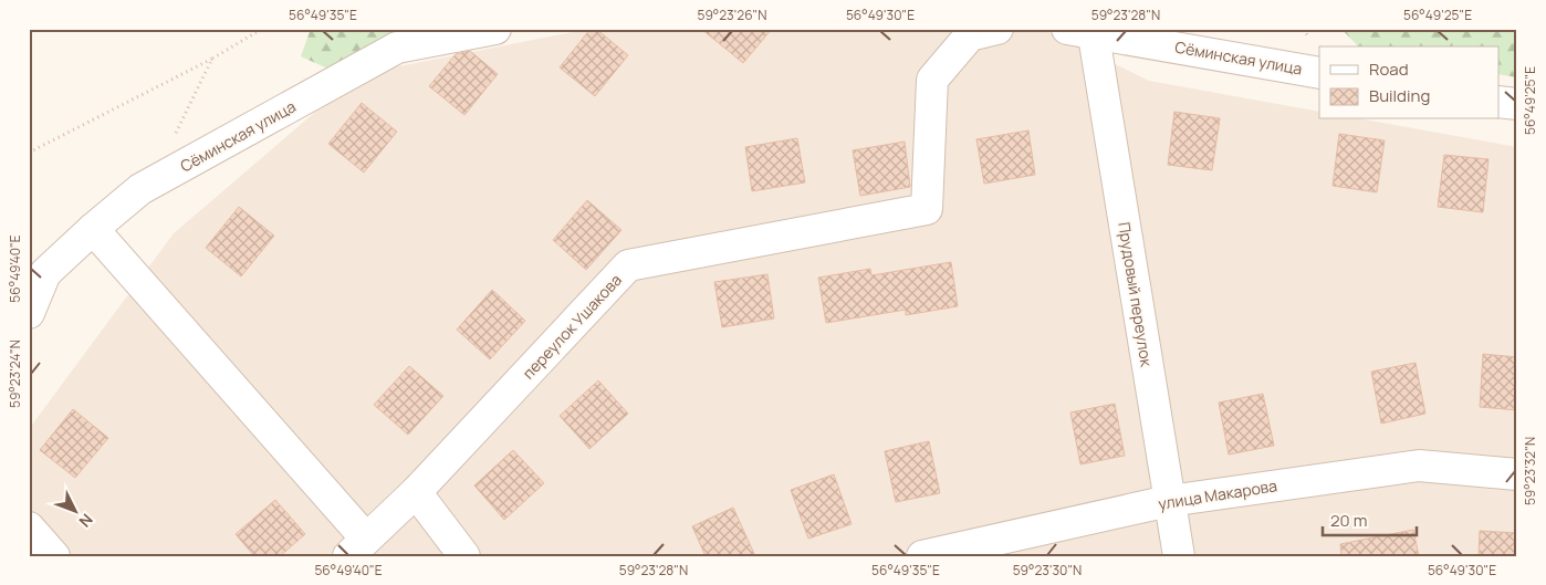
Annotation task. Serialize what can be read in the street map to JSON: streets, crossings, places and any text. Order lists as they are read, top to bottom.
{
  "streets": {
    "lane": [
      "Сёминская улица",
      "Прудовый переулок",
      "переулок Ушакова",
      "улица Макарова"
    ]
  },
  "crossings": [
    ["Сёминская улица", "Прудовый переулок"],
    ["Прудовый переулок", "улица Макарова"]
  ],
  "legend": ["Road", "Building"],
  "scale_bar": "20 m",
  "north": "bottom right",
  "coordinates": [
    "56°49'35\"E",
    "59°23'26\"N",
    "56°49'30\"E",
    "59°23'28\"N",
    "56°49'25\"E",
    "56°49'40\"E",
    "59°23'24\"N",
    "59°23'32\"N",
    "59°23'30\"N"
  ]
}
